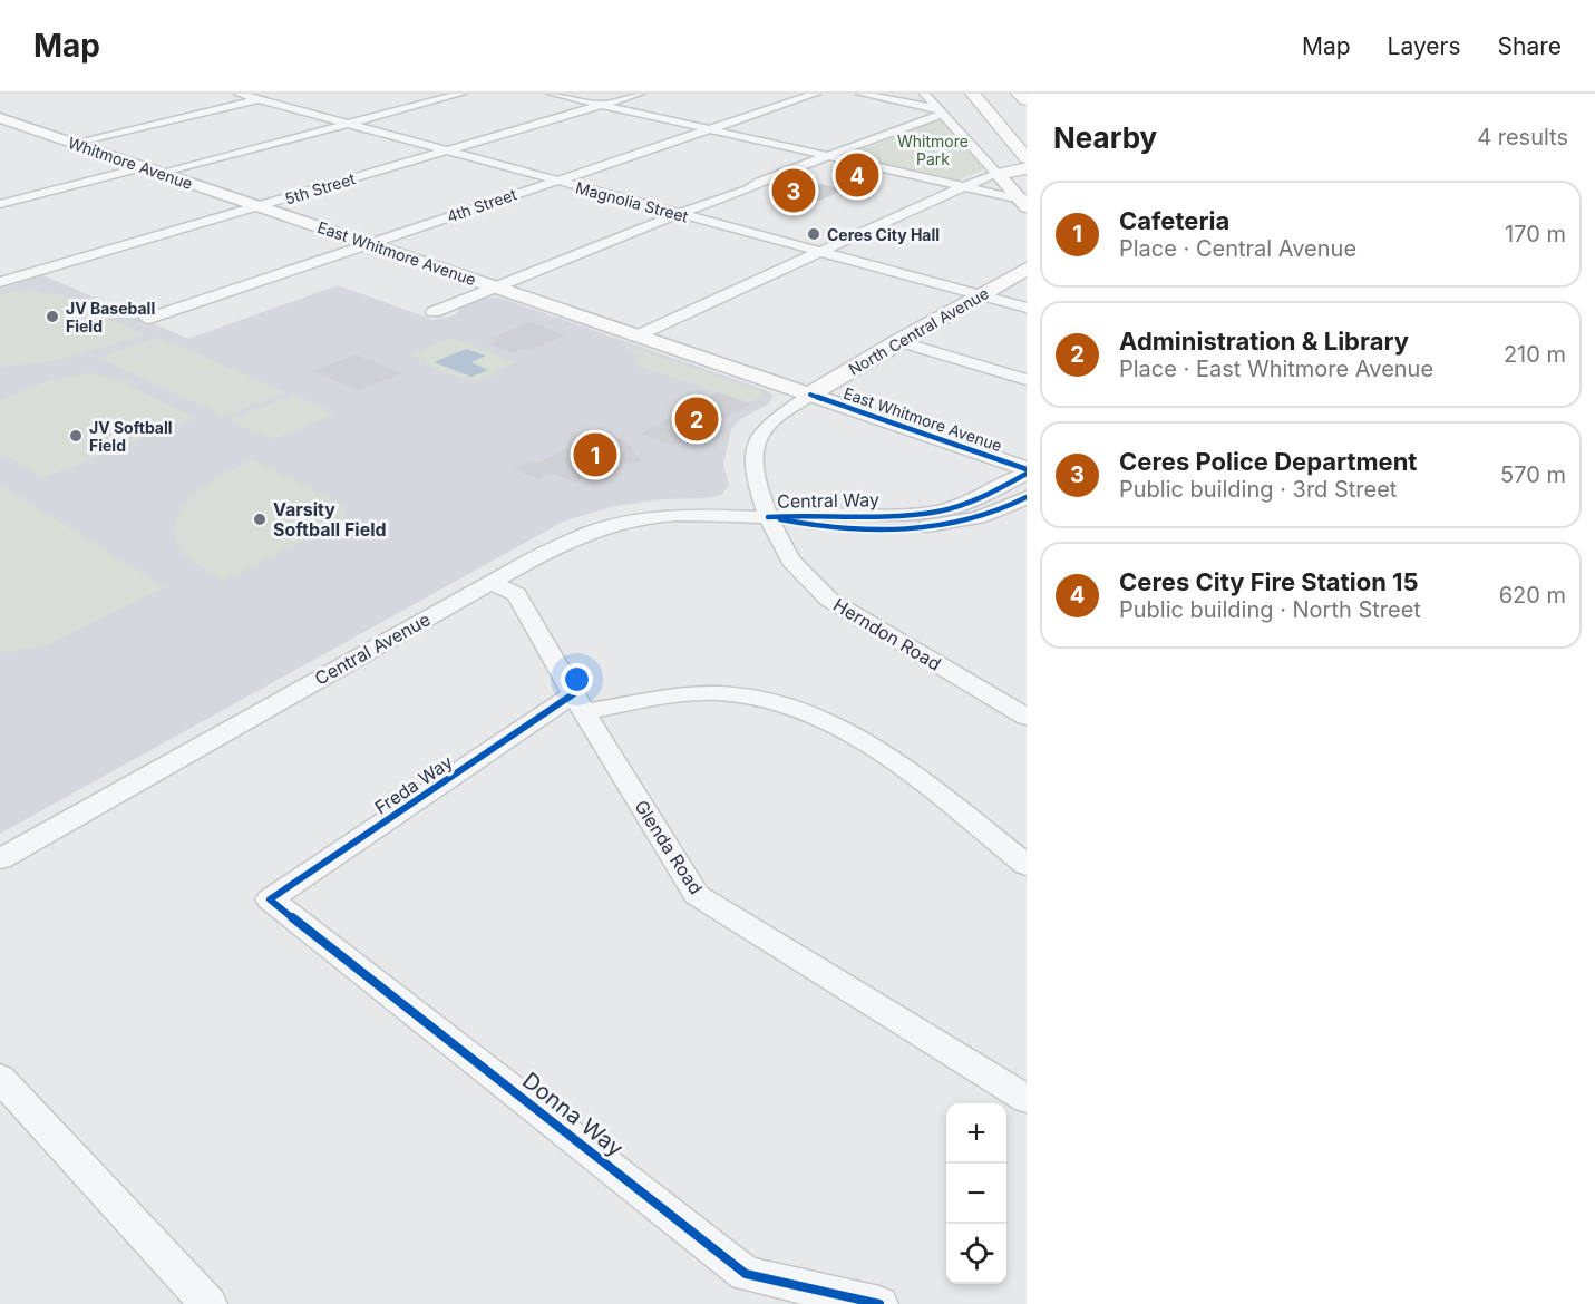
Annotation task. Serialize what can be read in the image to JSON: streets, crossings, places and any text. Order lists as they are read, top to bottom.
{
  "streets": {
    "main road": ["Whitmore Avenue", "East Whitmore Avenue", "North Central Avenue"],
    "street": [
      "5th Street",
      "Magnolia Street",
      "4th Street",
      "Central Way",
      "Herndon Road",
      "Central Avenue",
      "Freda Way",
      "Glenda Road",
      "Donna Way"
    ]
  },
  "crossings": [
    ["Whitmore Avenue", "5th Street"],
    ["Whitmore Avenue", "East Whitmore Avenue"],
    ["5th Street", "Magnolia Street"],
    ["5th Street", "East Whitmore Avenue"],
    ["Magnolia Street", "4th Street"],
    ["Magnolia Street", "North Central Avenue"],
    ["4th Street", "East Whitmore Avenue"],
    ["East Whitmore Avenue", "North Central Avenue"],
    ["East Whitmore Avenue", "Central Way"],
    ["East Whitmore Avenue", "Herndon Road"],
    ["North Central Avenue", "Herndon Road"],
    ["Central Way", "Herndon Road"],
    ["Central Way", "Central Avenue"],
    ["Herndon Road", "Central Avenue"],
    ["Central Avenue", "Glenda Road"],
    ["Freda Way", "Glenda Road"],
    ["Freda Way", "Donna Way"]
  ],
  "parks": ["Whitmore Park"],
  "places": [
    "Ceres City Hall",
    "JV Baseball Field",
    "JV Softball Field",
    "Varsity Softball Field"
  ],
  "page": {
    "header": "Map",
    "nav": ["Map", "Layers", "Share"],
    "heading": ["Nearby", "4 results"],
    "pins": [
      "4",
      "3",
      "2",
      "1"
    ],
    "list": [
      {
        "mark": "1",
        "name": "Cafeteria",
        "note": "Place · Central Avenue",
        "value": "170 m"
      },
      {
        "mark": "2",
        "name": "Administration & Library",
        "note": "Place · East Whitmore Avenue",
        "value": "210 m"
      },
      {
        "mark": "3",
        "name": "Ceres Police Department",
        "note": "Public building · 3rd Street",
        "value": "570 m"
      },
      {
        "mark": "4",
        "name": "Ceres City Fire Station 15",
        "note": "Public building · North Street",
        "value": "620 m"
      }
    ],
    "map_buttons": ["+", "−"]
  }
}
